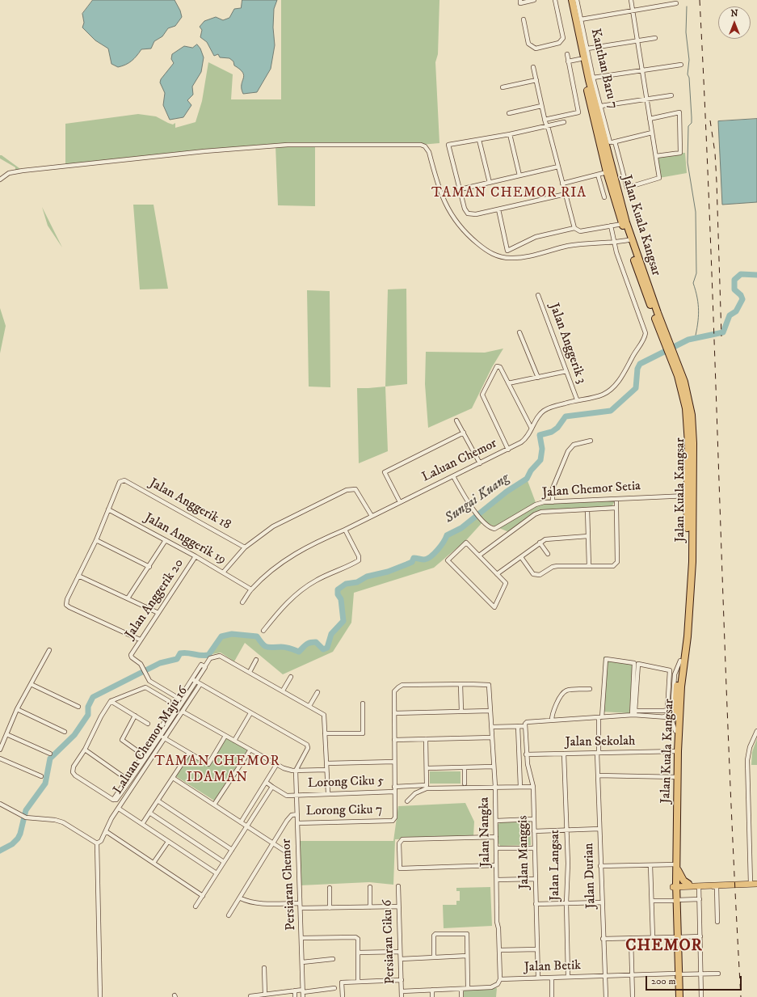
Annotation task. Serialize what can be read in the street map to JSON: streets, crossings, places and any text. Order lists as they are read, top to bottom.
{
  "streets": {
    "highway": ["Jalan Kuala Kangsar"],
    "street": [
      "Kanthan Baru 7",
      "Jalan Anggerik 3",
      "Laluan Chemor",
      "Jalan Chemor Setia",
      "Jalan Anggerik 18",
      "Jalan Anggerik 19",
      "Jalan Anggerik 20",
      "Laluan Chemor Maju 16",
      "Jalan Sekolah",
      "Lorong Ciku 5",
      "Lorong Ciku 7",
      "Jalan Nangka",
      "Jalan Manggis",
      "Jalan Langsat",
      "Jalan Durian",
      "Persiaran Chemor",
      "Persiaran Ciku 6",
      "Jalan Betik"
    ]
  },
  "crossings": [
    ["Kanthan Baru 7", "Jalan Kuala Kangsar"],
    ["Jalan Kuala Kangsar", "Jalan Chemor Setia"],
    ["Jalan Kuala Kangsar", "Jalan Sekolah"],
    ["Jalan Kuala Kangsar", "Jalan Betik"],
    ["Jalan Anggerik 3", "Laluan Chemor"],
    ["Laluan Chemor", "Jalan Chemor Setia"],
    ["Laluan Chemor", "Jalan Anggerik 19"],
    ["Jalan Anggerik 18", "Jalan Anggerik 19"],
    ["Jalan Anggerik 19", "Jalan Anggerik 20"],
    ["Laluan Chemor Maju 16", "Persiaran Chemor"],
    ["Jalan Sekolah", "Jalan Manggis"],
    ["Jalan Sekolah", "Jalan Langsat"],
    ["Jalan Sekolah", "Jalan Durian"],
    ["Lorong Ciku 5", "Lorong Ciku 7"],
    ["Lorong Ciku 5", "Persiaran Chemor"],
    ["Lorong Ciku 7", "Persiaran Chemor"],
    ["Jalan Nangka", "Jalan Betik"],
    ["Jalan Manggis", "Jalan Betik"],
    ["Jalan Langsat", "Jalan Betik"],
    ["Jalan Durian", "Jalan Betik"]
  ],
  "districts": ["TAMAN CHEMOR RIA", "TAMAN CHEMOR IDAMAN", "CHEMOR"],
  "water": ["Sungai Kuang"],
  "scale_bar": "200 m",
  "north": "top"
}
